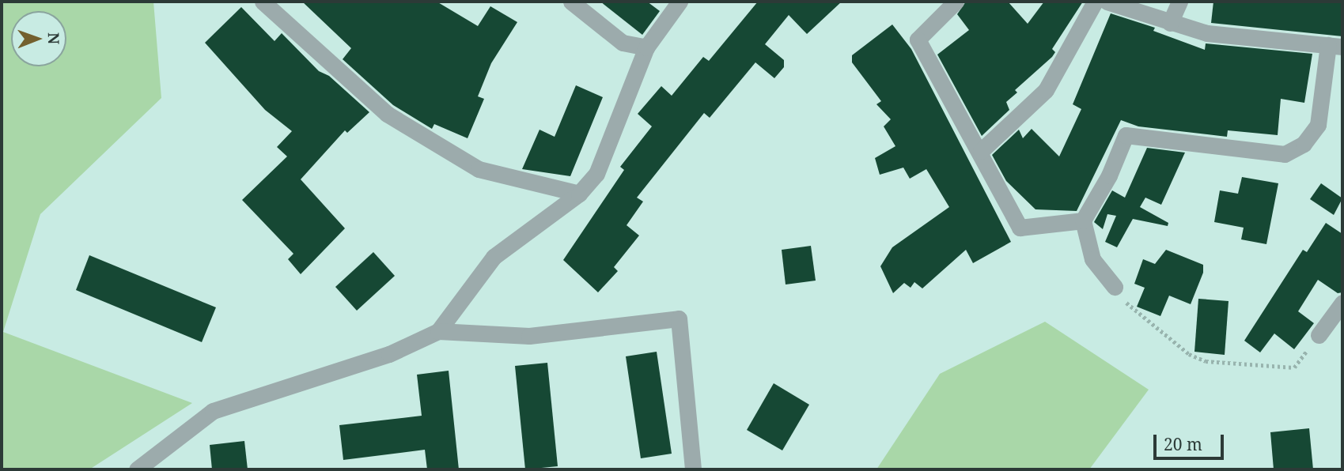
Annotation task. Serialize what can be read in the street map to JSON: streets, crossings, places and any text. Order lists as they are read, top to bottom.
{
  "scale_bar": "20 m",
  "north": "right"
}
